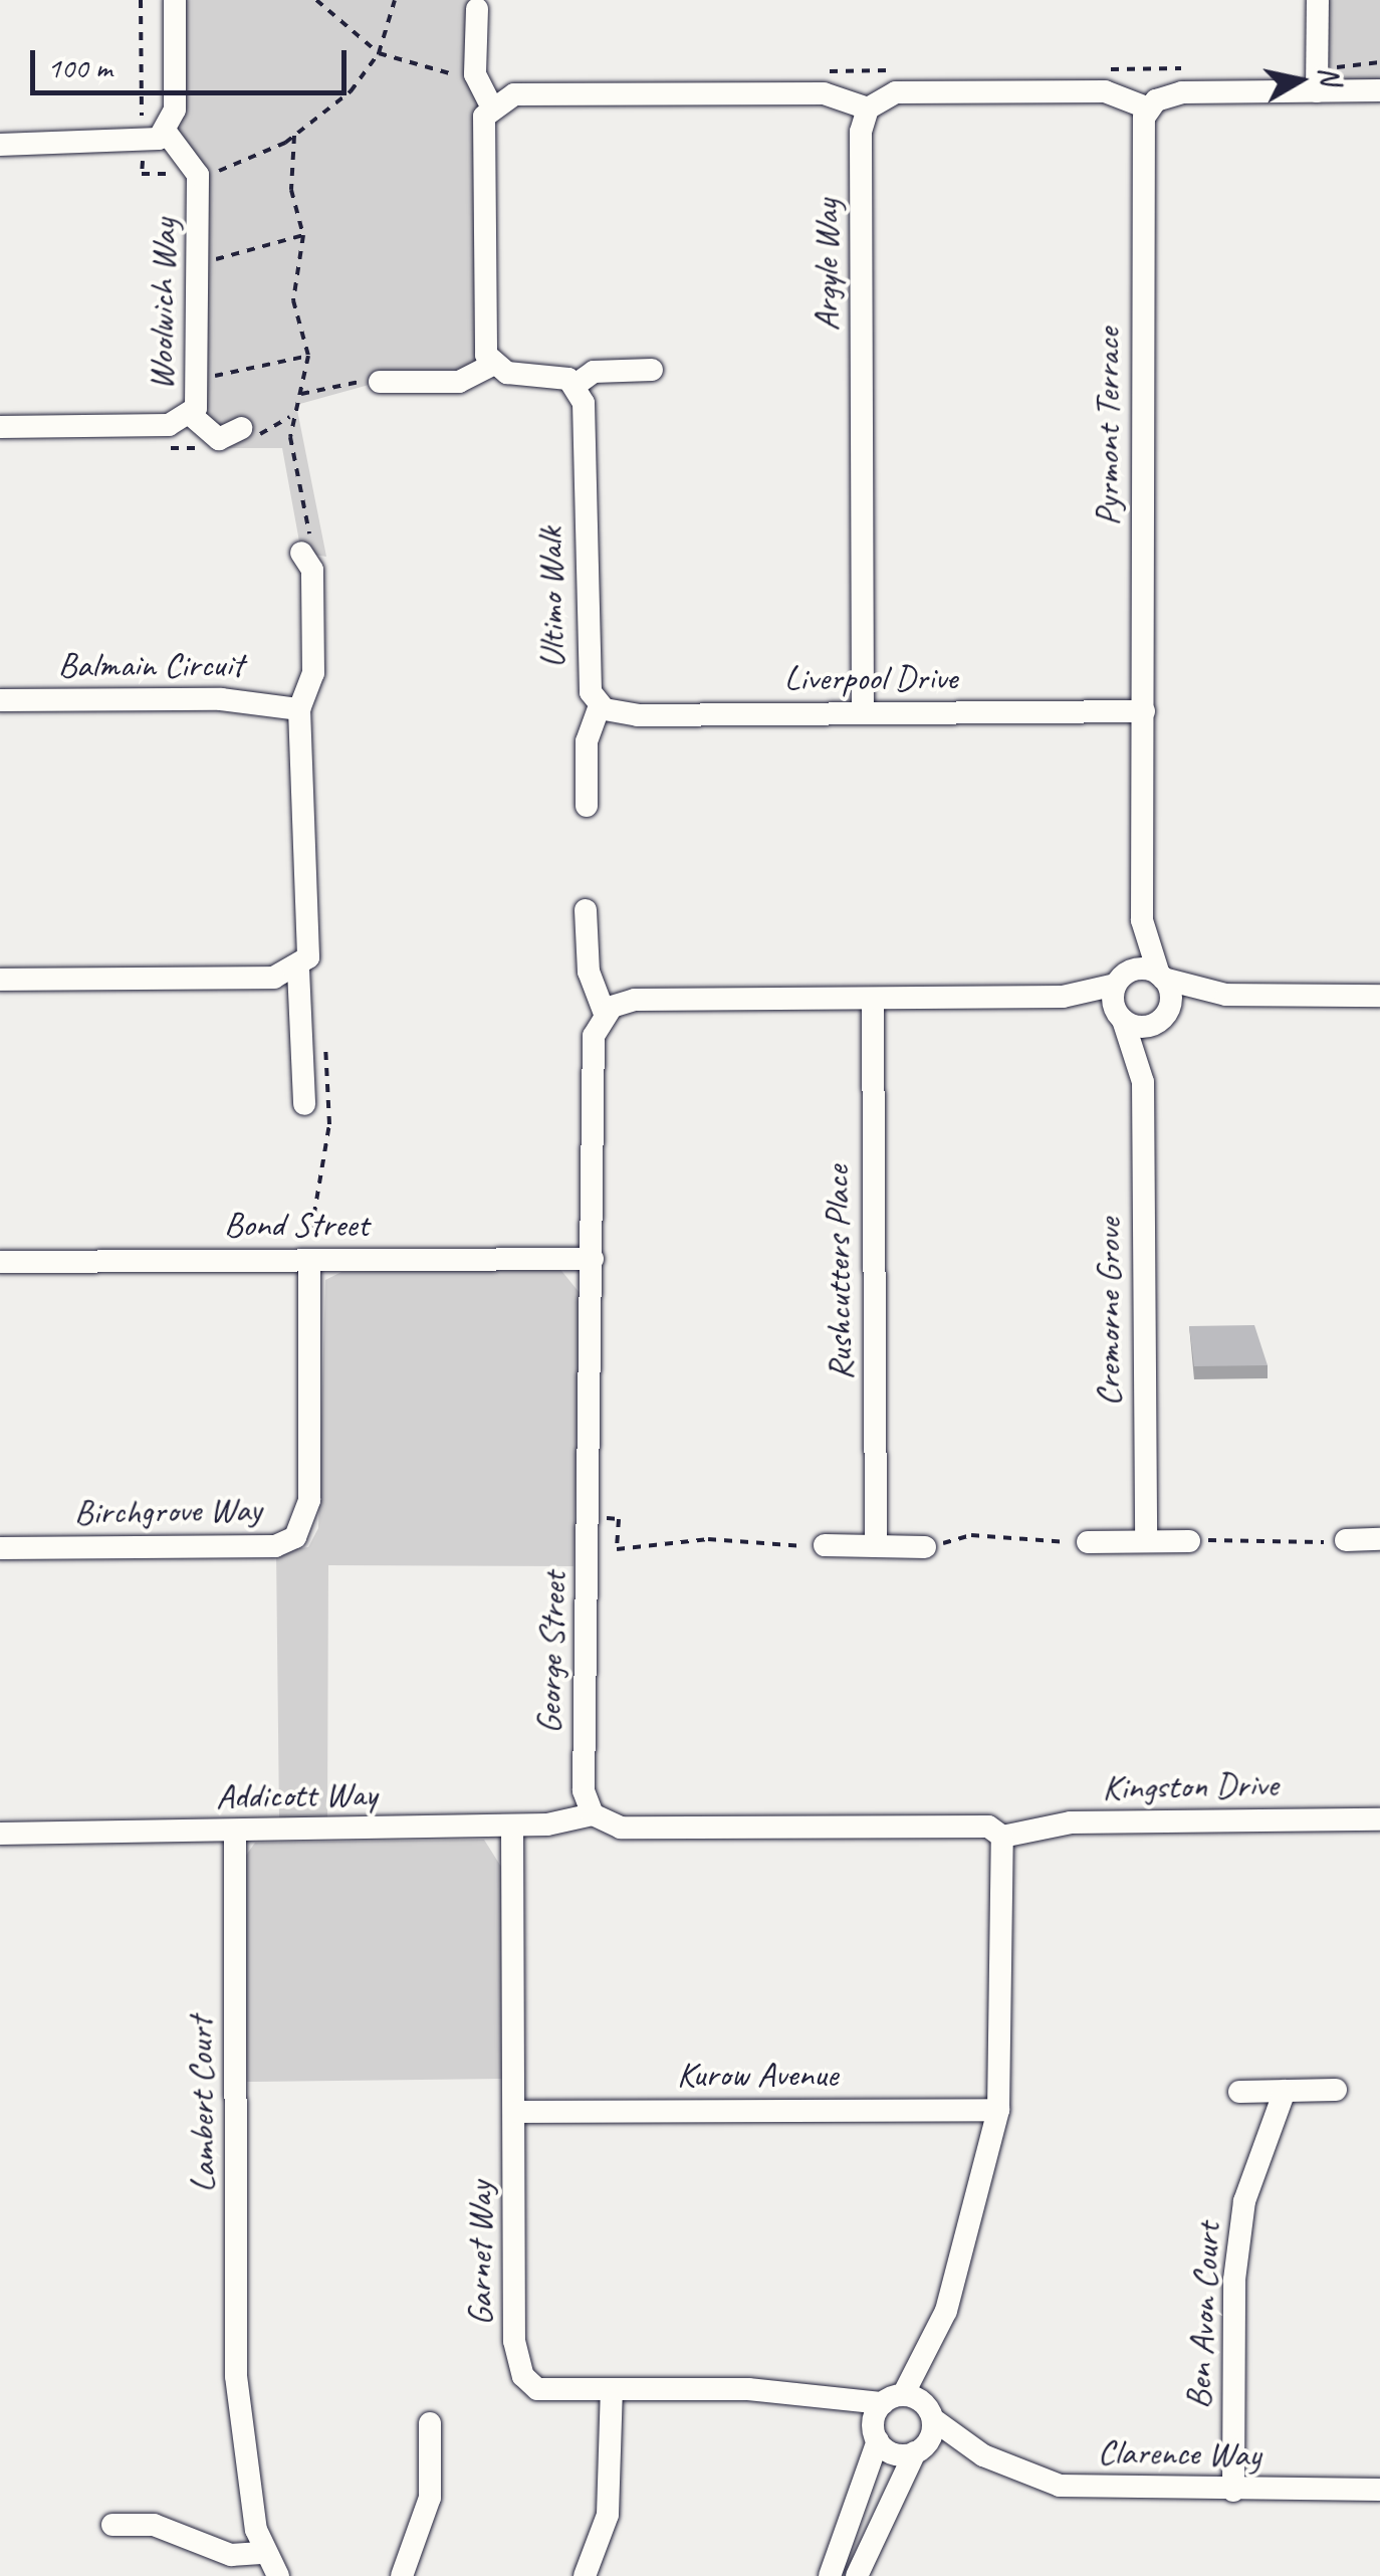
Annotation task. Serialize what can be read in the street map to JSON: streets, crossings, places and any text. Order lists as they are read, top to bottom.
{
  "streets": {
    "street": [
      "Argyle Way",
      "Woolwich Way",
      "Pyrmont Terrace",
      "Ultimo Walk",
      "Balmain Circuit",
      "Liverpool Drive",
      "Bond Street",
      "Rushcutters Place",
      "Cremorne Grove",
      "Birchgrove Way",
      "George Street",
      "Kingston Drive",
      "Addicott Way",
      "Kurow Avenue",
      "Lambert Court",
      "Garnet Way",
      "Ben Avon Court",
      "Clarence Way"
    ]
  },
  "crossings": [
    ["Argyle Way", "Liverpool Drive"],
    ["Pyrmont Terrace", "Liverpool Drive"],
    ["Pyrmont Terrace", "Cremorne Grove"],
    ["Ultimo Walk", "Liverpool Drive"],
    ["Bond Street", "Birchgrove Way"],
    ["Bond Street", "George Street"],
    ["George Street", "Addicott Way"],
    ["Addicott Way", "Lambert Court"],
    ["Addicott Way", "Garnet Way"],
    ["Kurow Avenue", "Garnet Way"],
    ["Garnet Way", "Clarence Way"],
    ["Ben Avon Court", "Clarence Way"]
  ],
  "scale_bar": "100 m",
  "north": "right"
}
